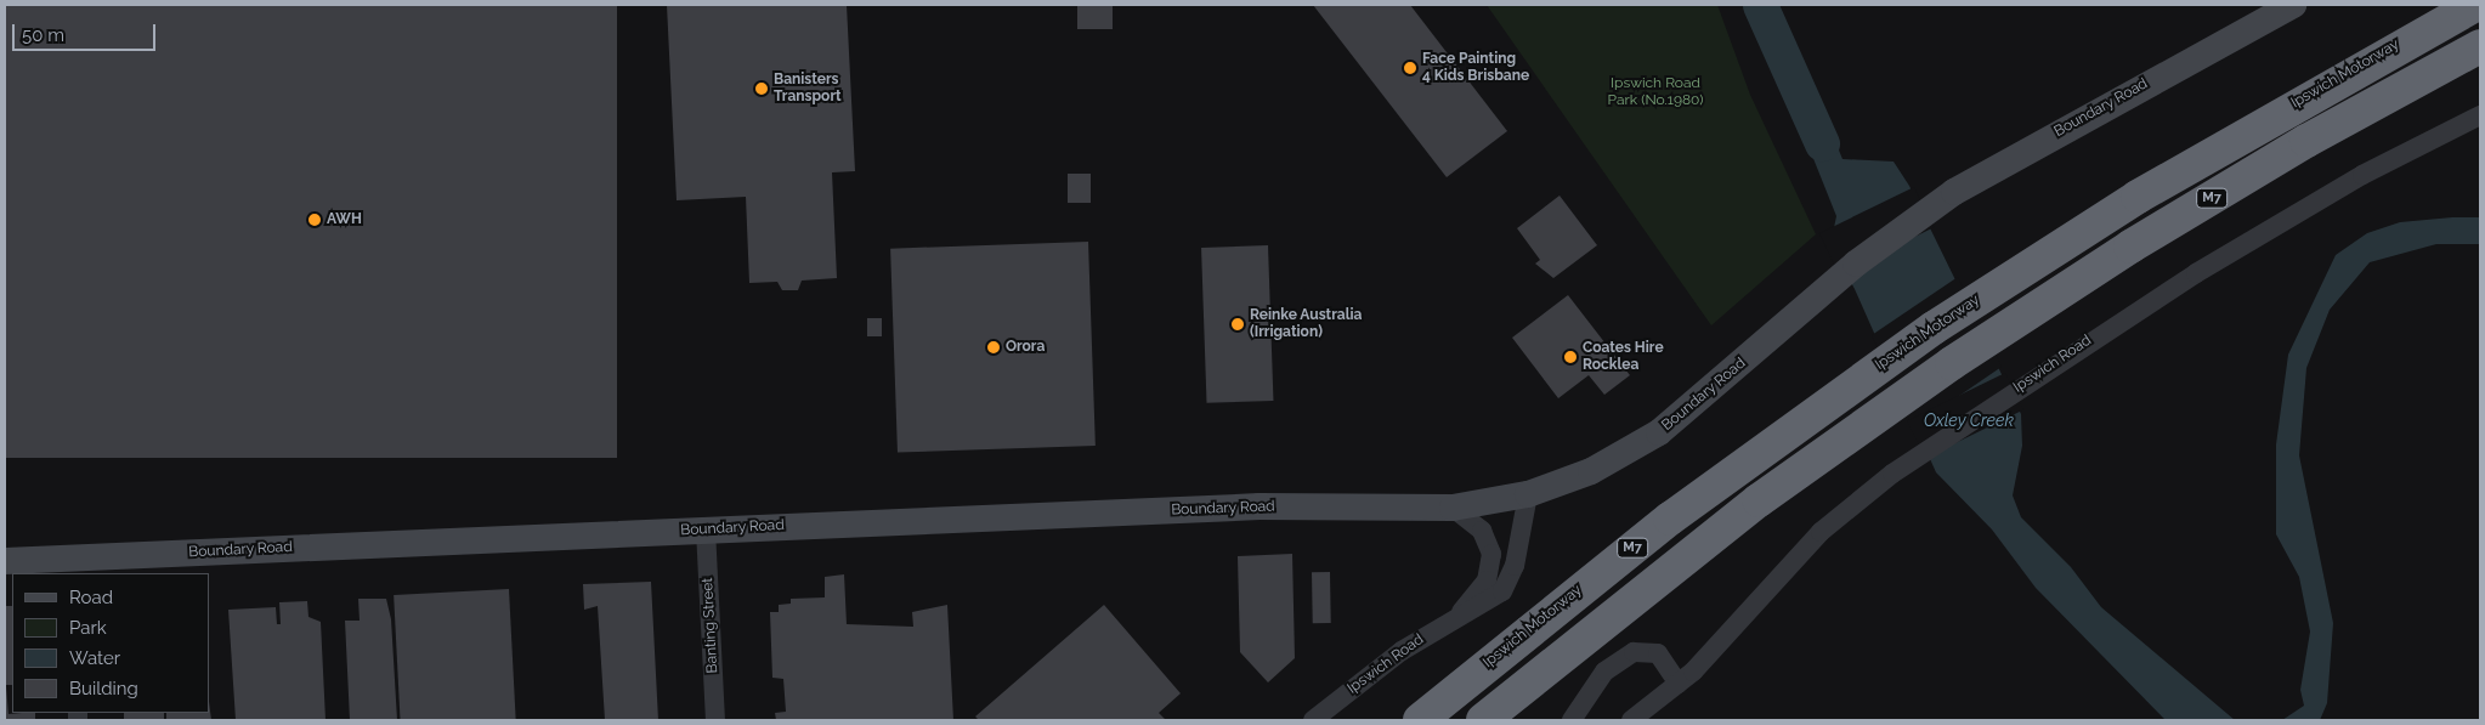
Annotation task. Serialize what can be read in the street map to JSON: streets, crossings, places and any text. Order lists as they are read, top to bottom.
{
  "streets": {
    "highway": ["Ipswich Motorway", "M7"],
    "main road": ["Boundary Road"],
    "street": ["Ipswich Road", "Banting Street"]
  },
  "crossings": [
    ["Boundary Road", "Ipswich Road"],
    ["Boundary Road", "Banting Street"]
  ],
  "water": ["Oxley Creek"],
  "parks": ["Ipswich Road Park (No.1980)"],
  "places": [
    "Face Painting 4 Kids Brisbane",
    "Banisters Transport",
    "AWH",
    "Reinke Australia (Irrigation)",
    "Orora",
    "Coates Hire Rocklea"
  ],
  "legend": [
    "Road",
    "Park",
    "Water",
    "Building"
  ],
  "scale_bar": "50 m"
}
